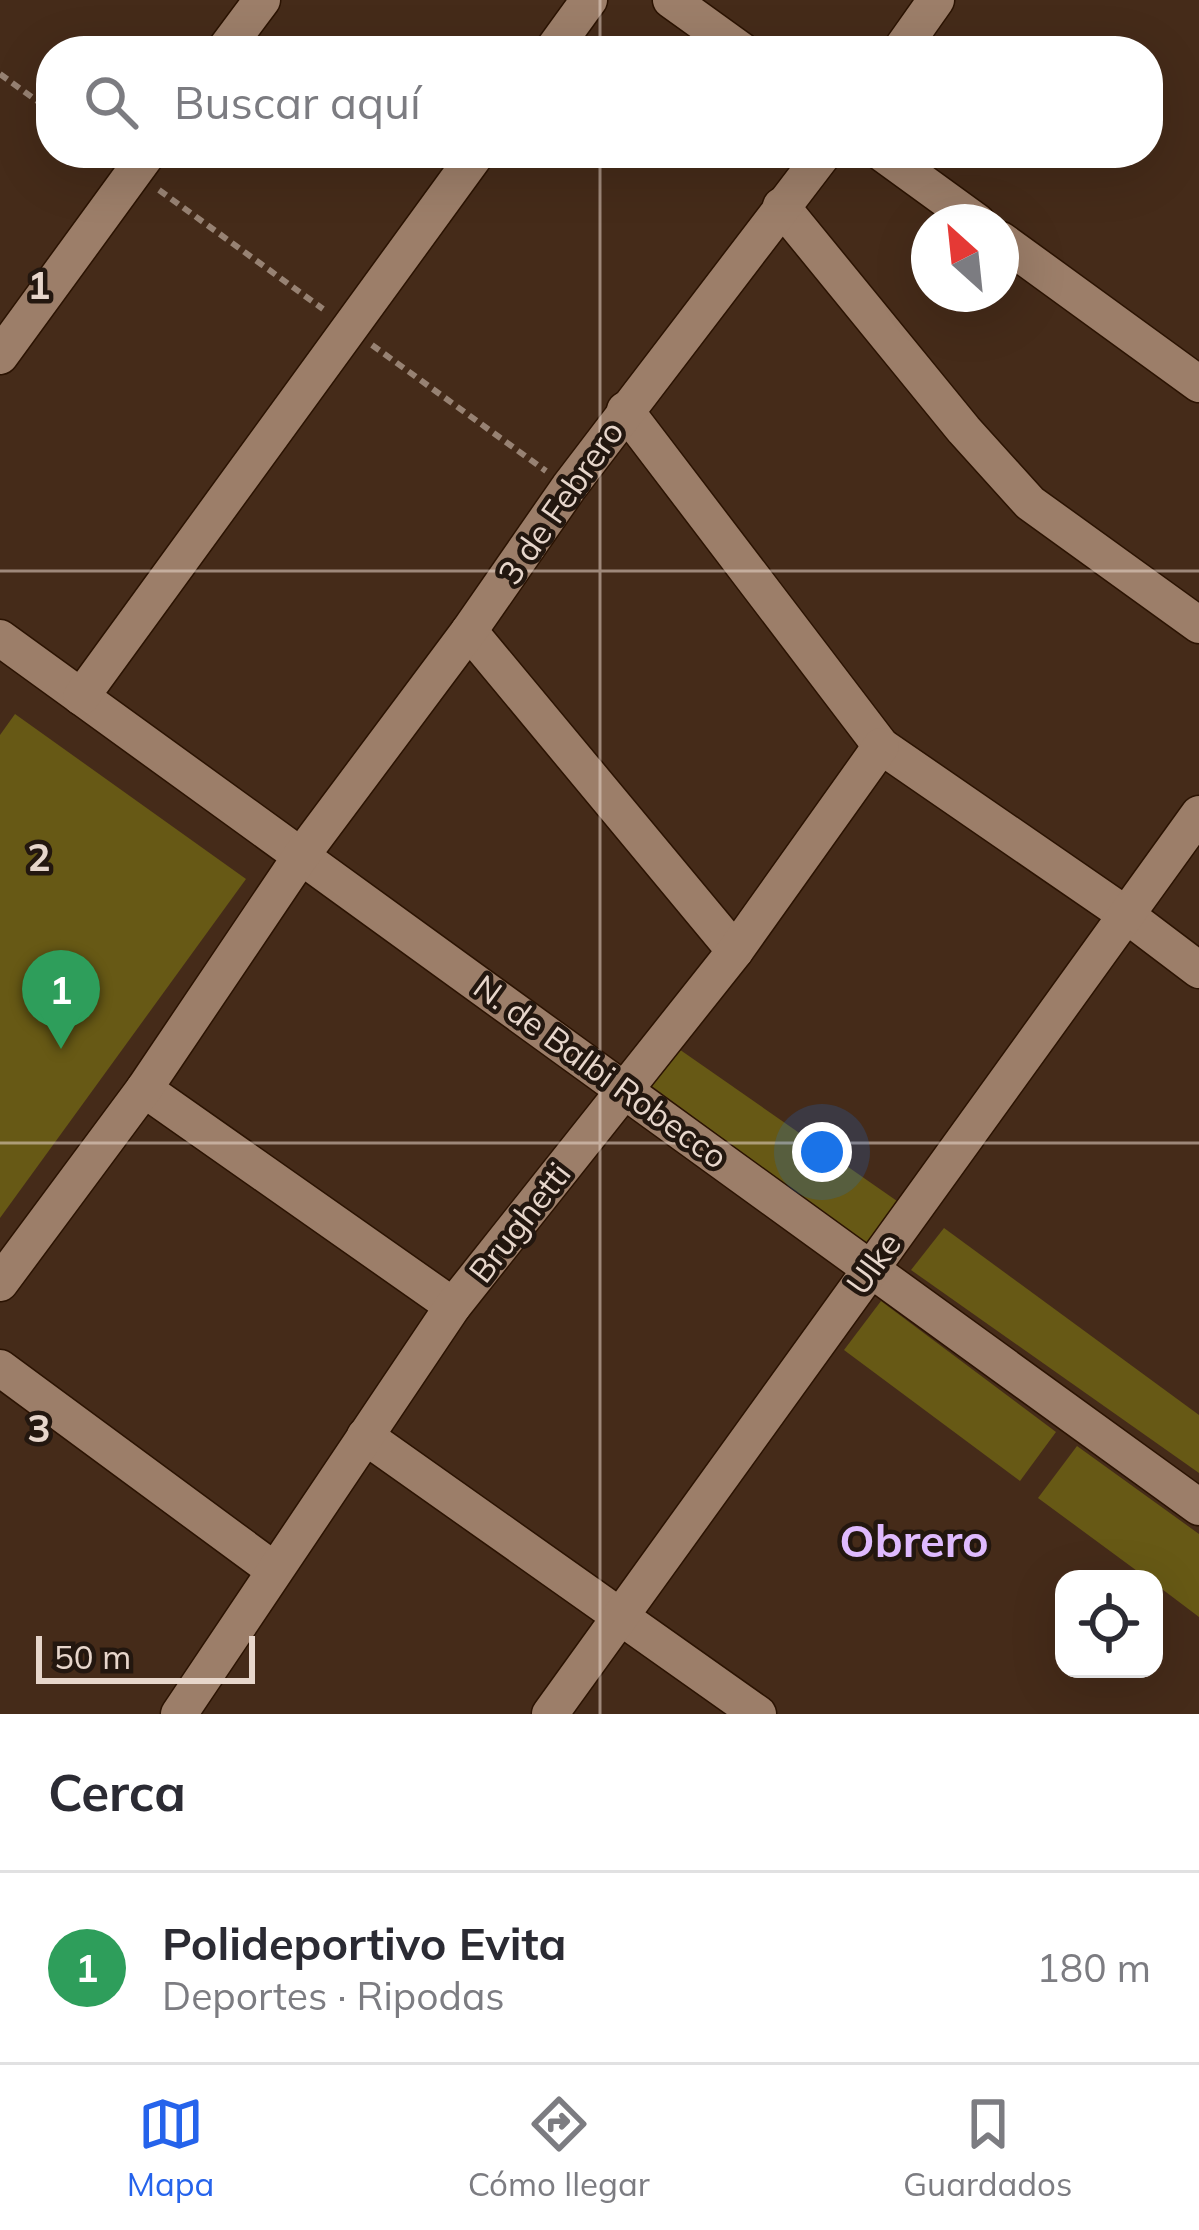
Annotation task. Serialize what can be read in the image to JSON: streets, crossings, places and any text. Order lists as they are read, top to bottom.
{
  "streets": {
    "street": [
      "3 de Febrero",
      "N. de Balbi Robecco",
      "Brughetti",
      "Ulke"
    ]
  },
  "crossings": [
    ["3 de Febrero", "N. de Balbi Robecco"],
    ["N. de Balbi Robecco", "Brughetti"],
    ["N. de Balbi Robecco", "Ulke"]
  ],
  "districts": ["Obrero"],
  "scale_bar": "50 m",
  "north": "top left",
  "page": {
    "search": "Buscar aquí",
    "pins": "1",
    "scale": "50 m",
    "heading": "Cerca",
    "list": [
      {
        "mark": "1",
        "name": "Polideportivo Evita",
        "note": "Deportes · Ripodas",
        "value": "180 m"
      }
    ],
    "nav": ["Mapa", "Cómo llegar", "Guardados"]
  },
  "grid": {
    "rows": ["1", "2", "3"]
  }
}
